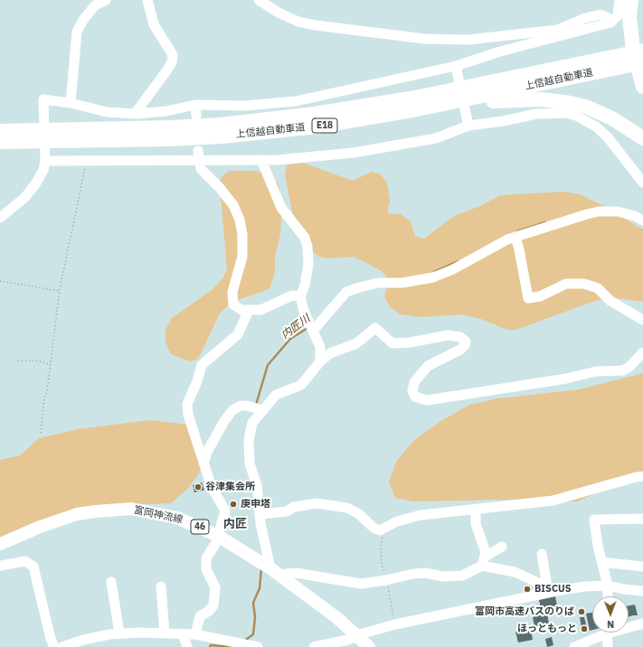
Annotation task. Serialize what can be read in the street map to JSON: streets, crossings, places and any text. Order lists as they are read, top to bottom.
{
  "streets": {
    "highway": ["上信越自動車道", "E18"],
    "main road": ["富岡神流線", "46"]
  },
  "districts": ["内匠"],
  "water": ["内匠川"],
  "places": [
    "谷津集会所",
    "庚申塔",
    "BISCUS",
    "富岡市高速バスのりば",
    "ほっともっと"
  ],
  "north": "bottom"
}
